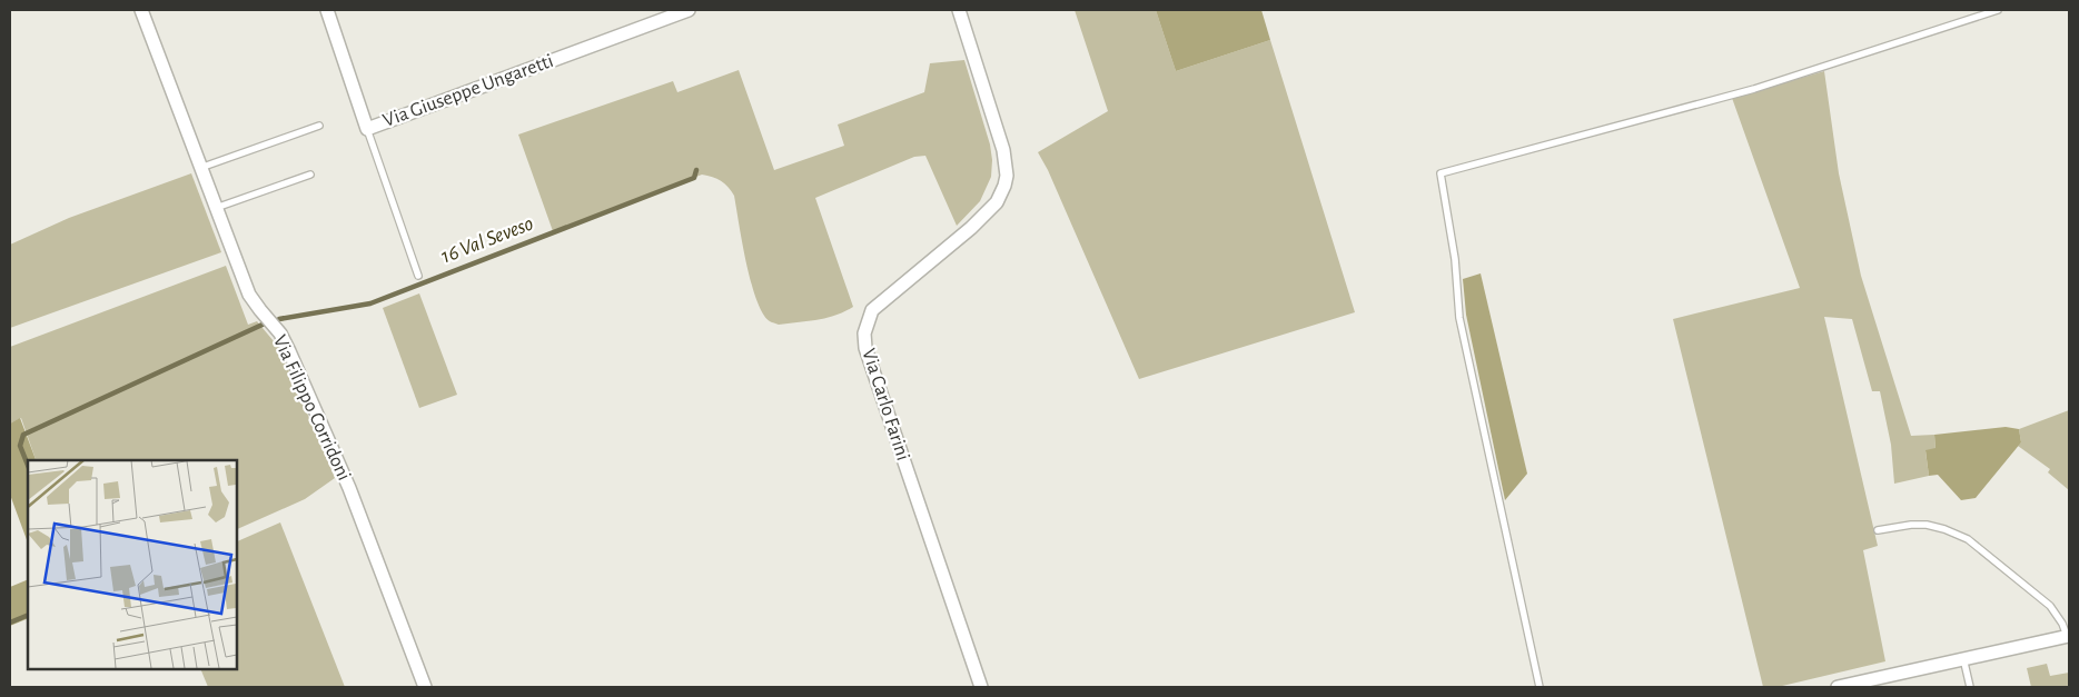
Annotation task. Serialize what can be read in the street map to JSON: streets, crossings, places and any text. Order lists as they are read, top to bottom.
{
  "streets": {
    "street": ["Via Giuseppe Ungaretti", "Via Carlo Farini", "Via Filippo Corridoni"]
  },
  "water": ["16 Val Seveso"]
}
